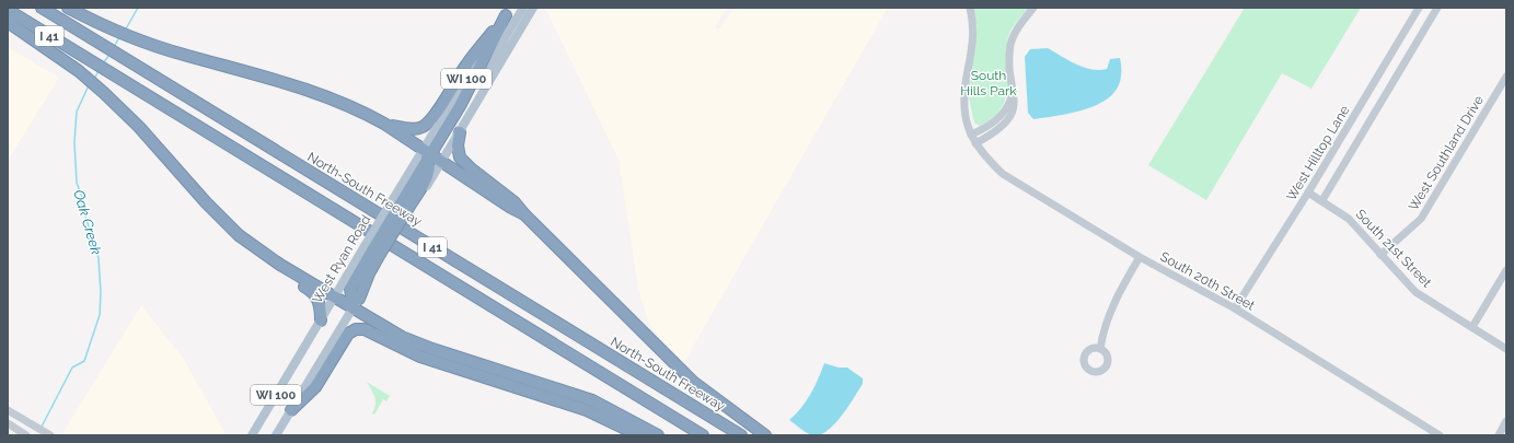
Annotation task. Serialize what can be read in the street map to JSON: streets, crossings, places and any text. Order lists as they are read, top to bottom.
{
  "streets": {
    "highway": ["I 41", "North-South Freeway"],
    "main road": ["WI 100", "West Ryan Road"],
    "street": [
      "West Hilltop Lane",
      "West Southland Drive",
      "South 21st Street",
      "South 20th Street"
    ]
  },
  "crossings": [
    ["West Hilltop Lane", "South 21st Street"],
    ["West Hilltop Lane", "South 20th Street"],
    ["West Southland Drive", "South 21st Street"]
  ],
  "water": ["Oak Creek"],
  "parks": ["South Hills Park"]
}
